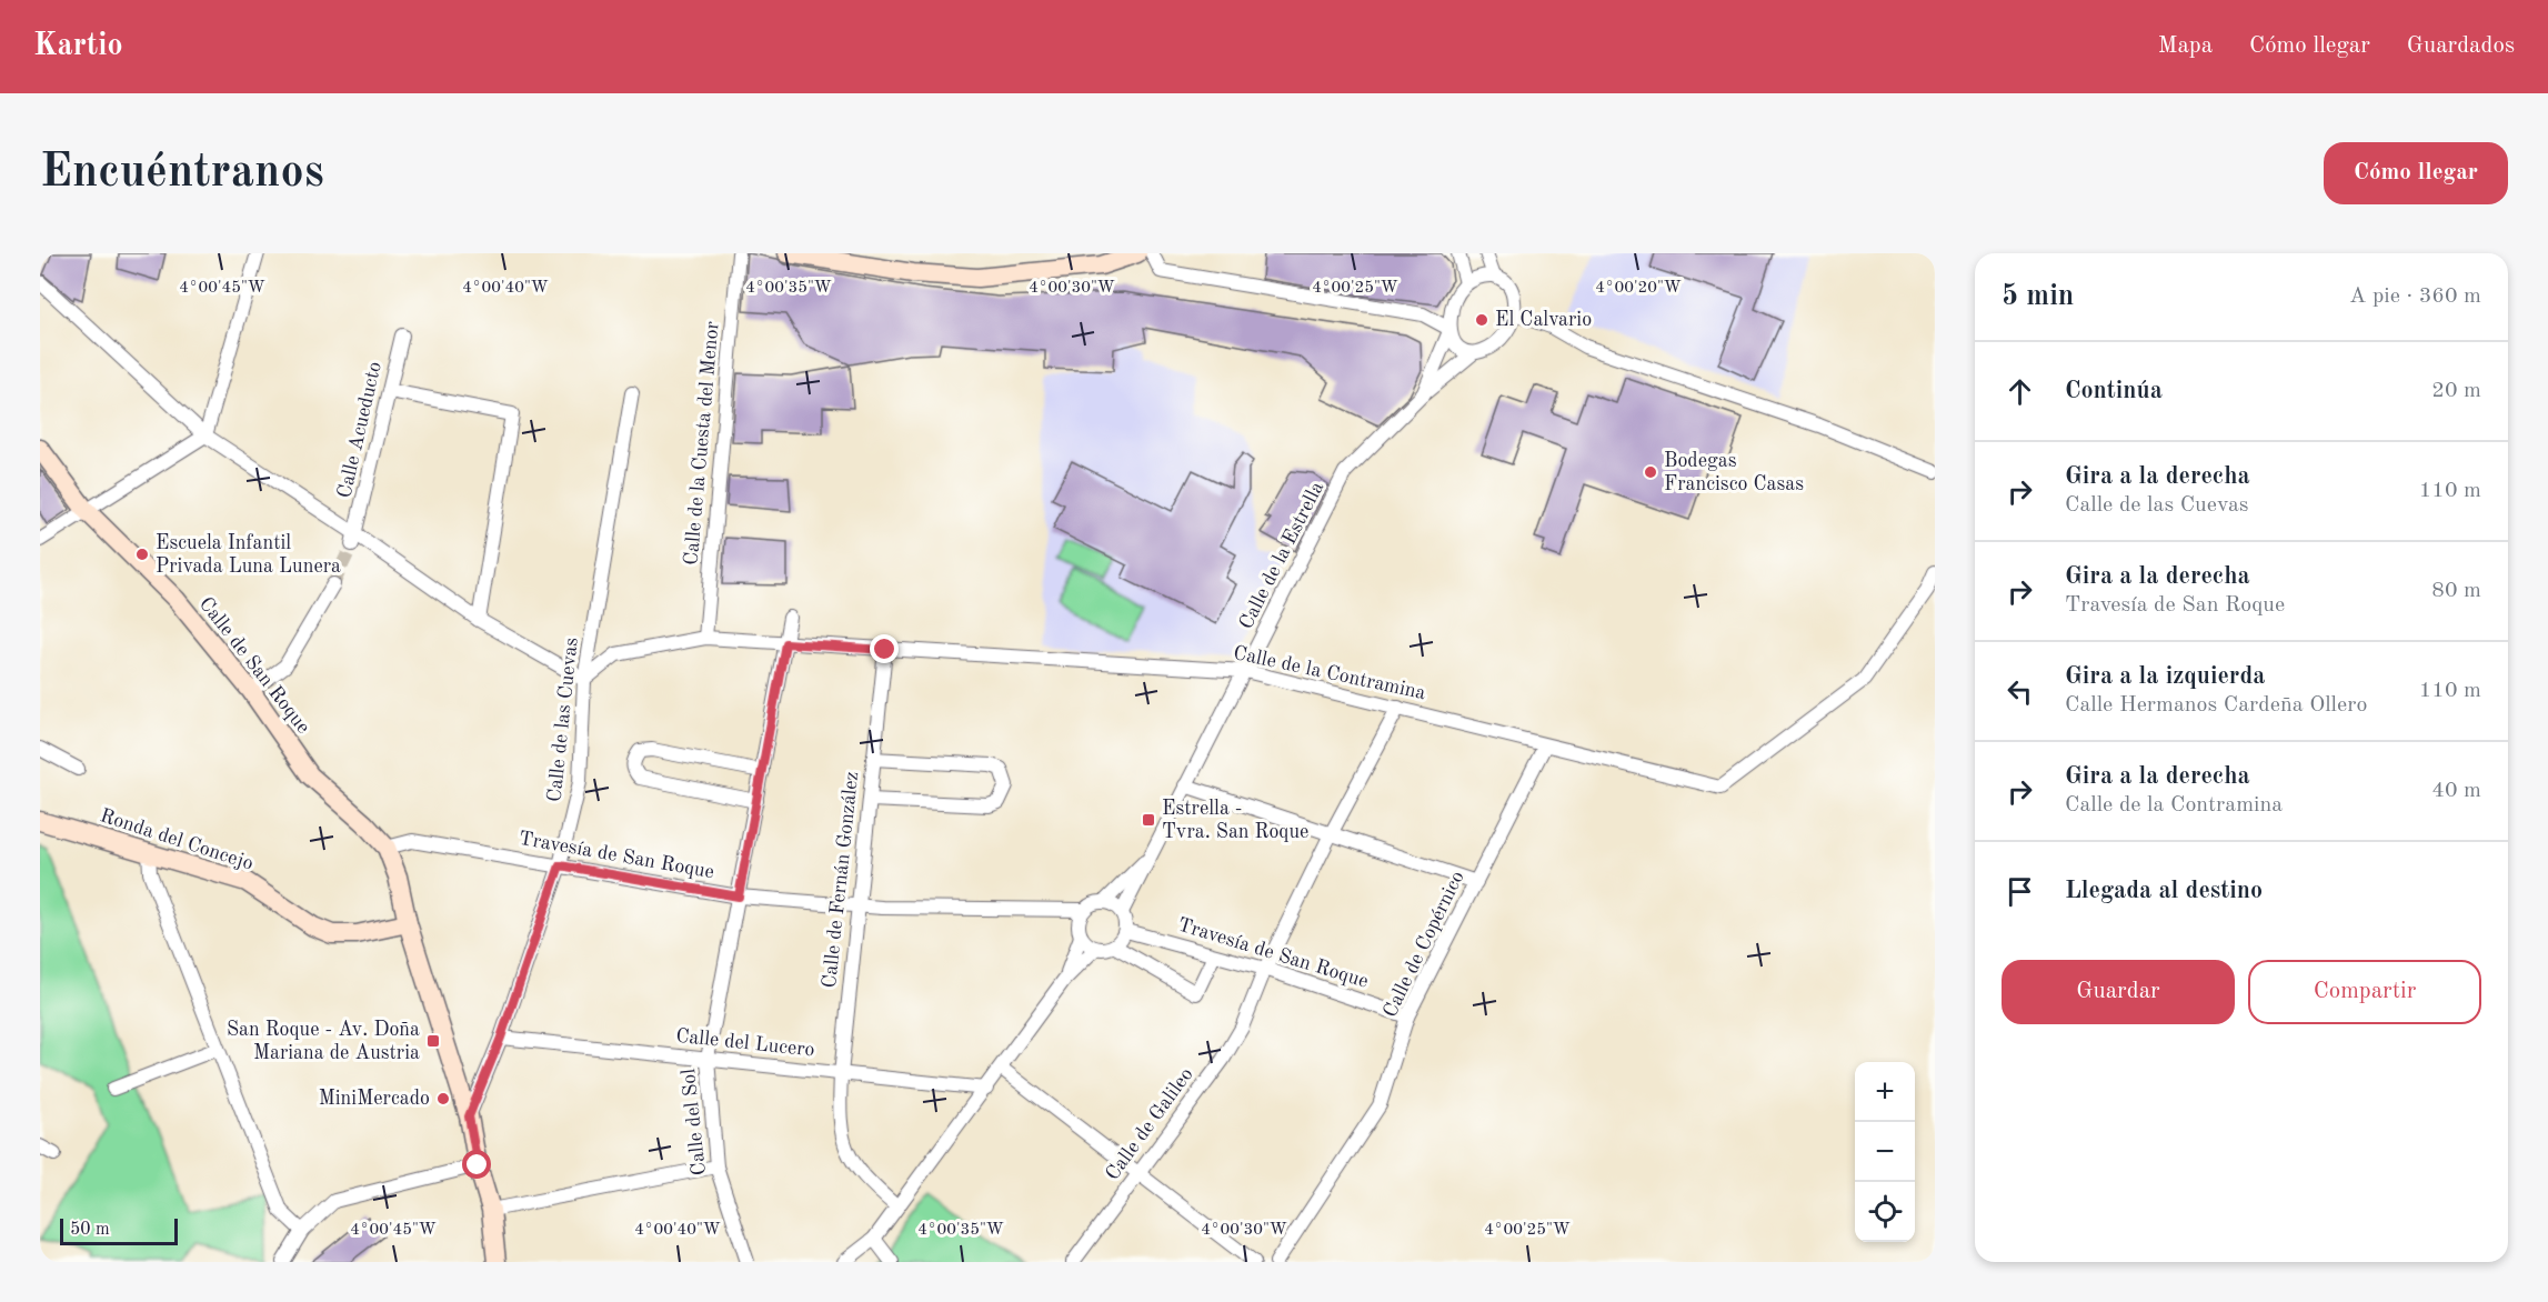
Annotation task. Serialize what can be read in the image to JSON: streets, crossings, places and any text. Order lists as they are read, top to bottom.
{
  "streets": {
    "street": [
      "Calle Acueducto",
      "Calle de la Cuesta del Menor",
      "Calle de la Estrella",
      "Calle de San Roque",
      "Calle de la Contramina",
      "Calle de las Cuevas",
      "Ronda del Concejo",
      "Travesía de San Roque",
      "Calle de Fernán González",
      "Calle de Copérnico",
      "Calle del Lucero",
      "Calle del Sol",
      "Calle de Galileo"
    ]
  },
  "crossings": [
    ["Calle de la Cuesta del Menor", "Calle de la Contramina"],
    ["Calle de la Estrella", "Calle de la Contramina"],
    ["Calle de la Estrella", "Travesía de San Roque"],
    ["Calle de San Roque", "Calle de las Cuevas"],
    ["Calle de San Roque", "Ronda del Concejo"],
    ["Calle de San Roque", "Travesía de San Roque"],
    ["Calle de la Contramina", "Calle de las Cuevas"],
    ["Calle de la Contramina", "Calle de Fernán González"],
    ["Calle de la Contramina", "Calle de Copérnico"],
    ["Calle de la Contramina", "Calle del Sol"],
    ["Calle de la Contramina", "Calle de Galileo"],
    ["Calle de las Cuevas", "Travesía de San Roque"],
    ["Calle de las Cuevas", "Calle del Lucero"],
    ["Travesía de San Roque", "Calle de Fernán González"],
    ["Travesía de San Roque", "Calle de Copérnico"],
    ["Travesía de San Roque", "Calle del Sol"],
    ["Travesía de San Roque", "Calle de Galileo"],
    ["Calle de Fernán González", "Calle del Lucero"],
    ["Calle del Lucero", "Calle del Sol"]
  ],
  "places": {
    "other": [
      "El Calvario",
      "Bodegas Francisco Casas",
      "Escuela Infantil Privada Luna Lunera",
      "MiniMercado"
    ],
    "transit": ["Estrella - Tvra. San Roque", "San Roque - Av. Doña Mariana de Austria"]
  },
  "scale_bar": "50 m",
  "page": {
    "header": "Kartio",
    "nav": ["Mapa", "Cómo llegar", "Guardados"],
    "buttons": [
      "Cómo llegar",
      ["Guardar", "Compartir"]
    ],
    "title": "Encuéntranos",
    "heading": ["5 min", "A pie · 360 m"],
    "list": [
      ["Continúa", "20 m"],
      ["Gira a la derecha", "Calle de las Cuevas", "110 m"],
      ["Gira a la derecha", "Travesía de San Roque", "80 m"],
      ["Gira a la izquierda", "Calle Hermanos Cardeña Ollero", "110 m"],
      ["Gira a la derecha", "Calle de la Contramina", "40 m"],
      "Llegada al destino"
    ],
    "map_buttons": ["+", "−"],
    "scale": "50 m"
  },
  "coordinates": [
    "4°00'45\"W",
    "4°00'40\"W",
    "4°00'35\"W",
    "4°00'30\"W",
    "4°00'25\"W",
    "4°00'20\"W"
  ]
}
